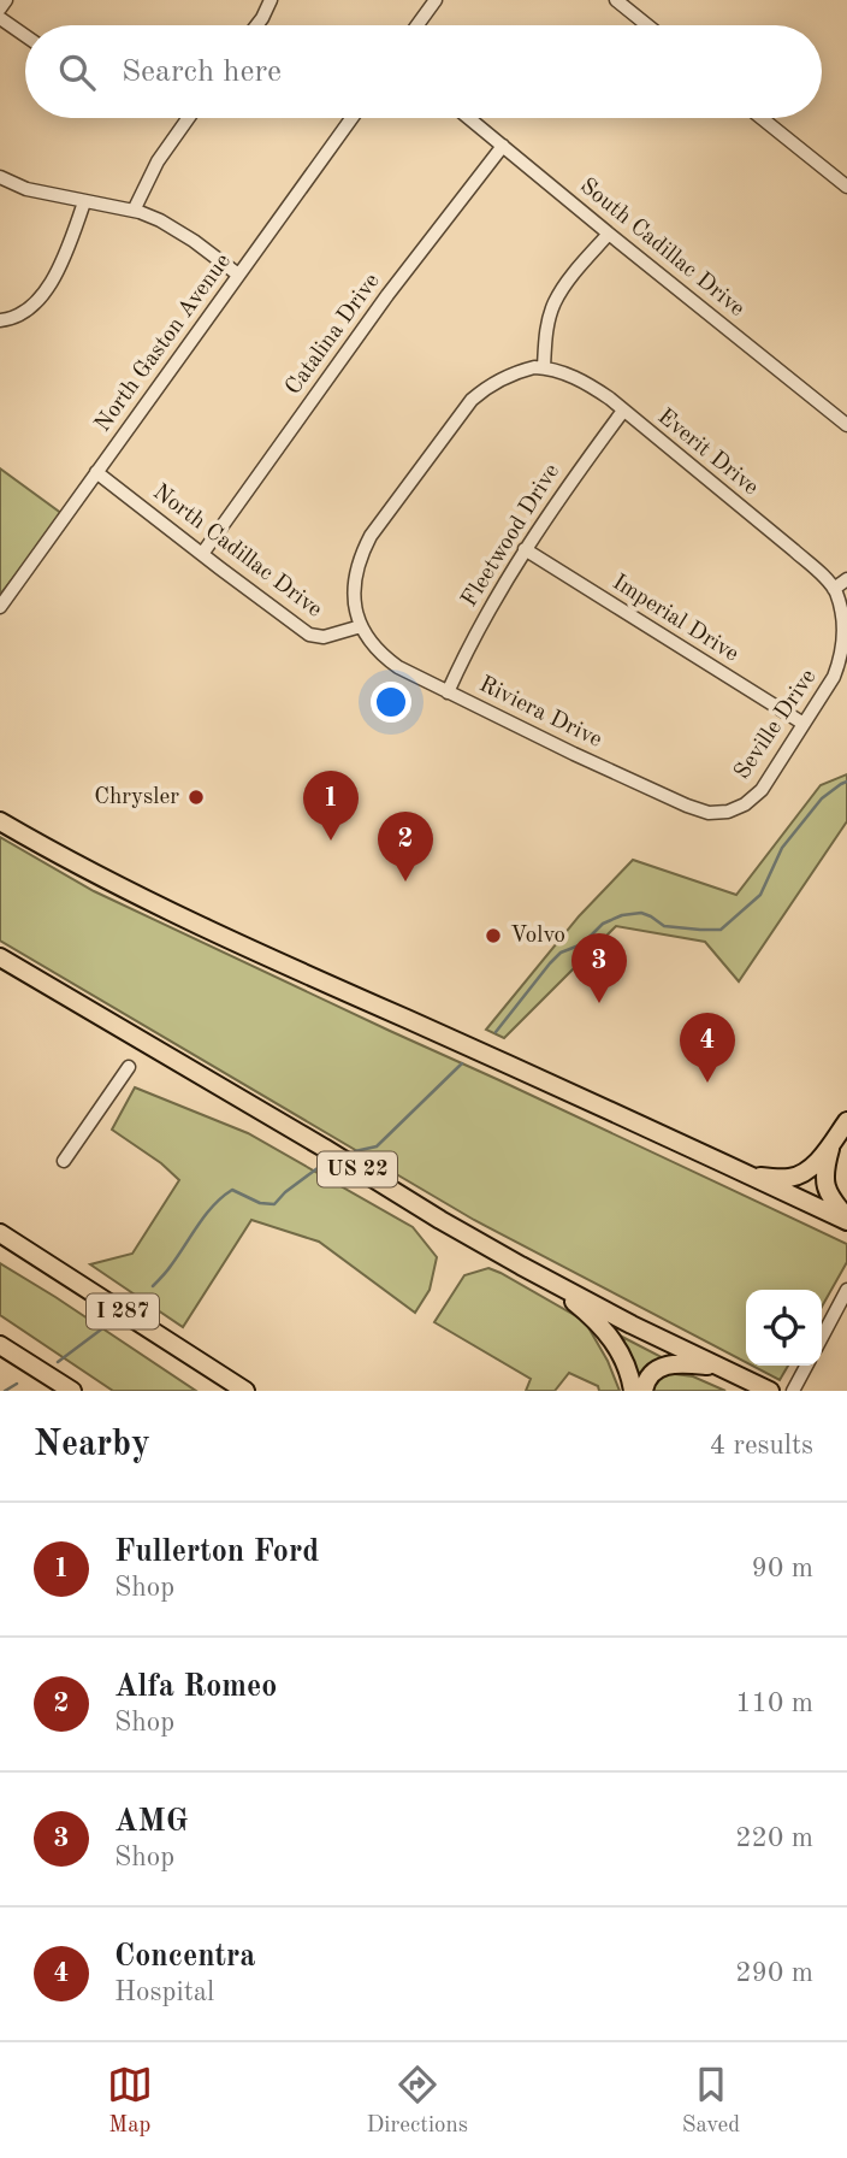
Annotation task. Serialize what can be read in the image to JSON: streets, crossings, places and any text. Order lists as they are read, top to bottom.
{
  "streets": {
    "highway": ["US 22", "I 287"],
    "street": [
      "South Cadillac Drive",
      "Catalina Drive",
      "North Gaston Avenue",
      "Everit Drive",
      "Fleetwood Drive",
      "North Cadillac Drive",
      "Imperial Drive",
      "Riviera Drive",
      "Seville Drive"
    ]
  },
  "crossings": [
    ["South Cadillac Drive", "Catalina Drive"],
    ["Catalina Drive", "North Cadillac Drive"],
    ["North Gaston Avenue", "North Cadillac Drive"],
    ["Everit Drive", "Fleetwood Drive"],
    ["Everit Drive", "Seville Drive"],
    ["Fleetwood Drive", "Imperial Drive"],
    ["Fleetwood Drive", "Riviera Drive"],
    ["North Cadillac Drive", "Riviera Drive"],
    ["Imperial Drive", "Seville Drive"],
    ["Riviera Drive", "Seville Drive"]
  ],
  "places": ["Chrysler", "Volvo"],
  "page": {
    "search": "Search here",
    "pins": [
      "1",
      "2",
      "3",
      "4"
    ],
    "heading": ["Nearby", "4 results"],
    "list": [
      {
        "mark": "1",
        "name": "Fullerton Ford",
        "note": "Shop",
        "value": "90 m"
      },
      {
        "mark": "2",
        "name": "Alfa Romeo",
        "note": "Shop",
        "value": "110 m"
      },
      {
        "mark": "3",
        "name": "AMG",
        "note": "Shop",
        "value": "220 m"
      },
      {
        "mark": "4",
        "name": "Concentra",
        "note": "Hospital",
        "value": "290 m"
      }
    ],
    "nav": ["Map", "Directions", "Saved"]
  }
}
